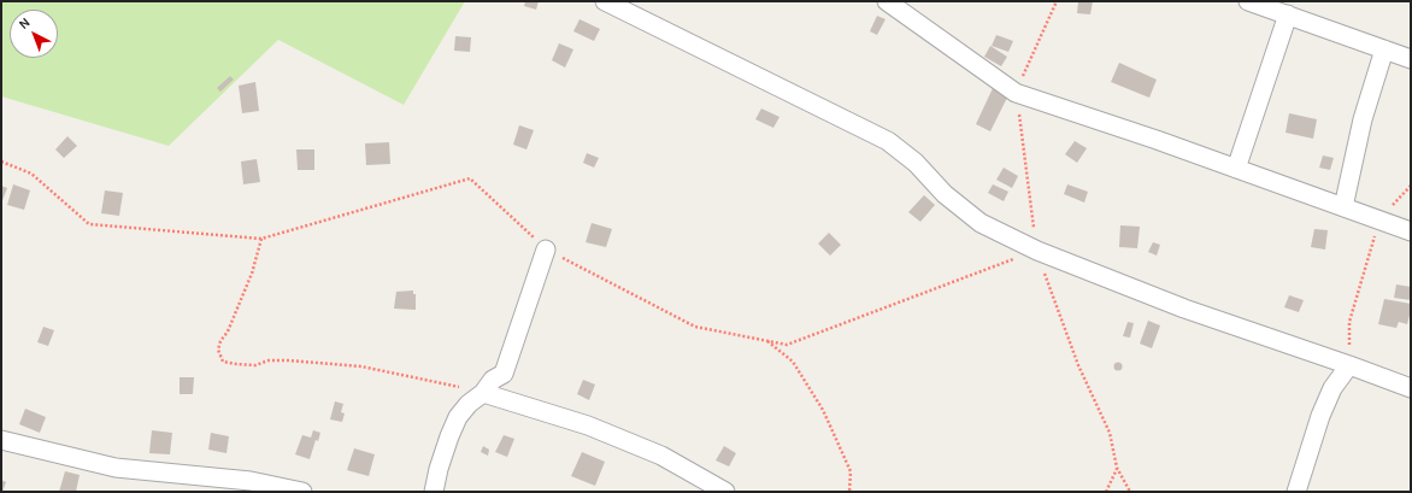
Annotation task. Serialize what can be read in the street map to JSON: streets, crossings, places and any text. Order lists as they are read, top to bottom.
{
  "north": "top left"
}
